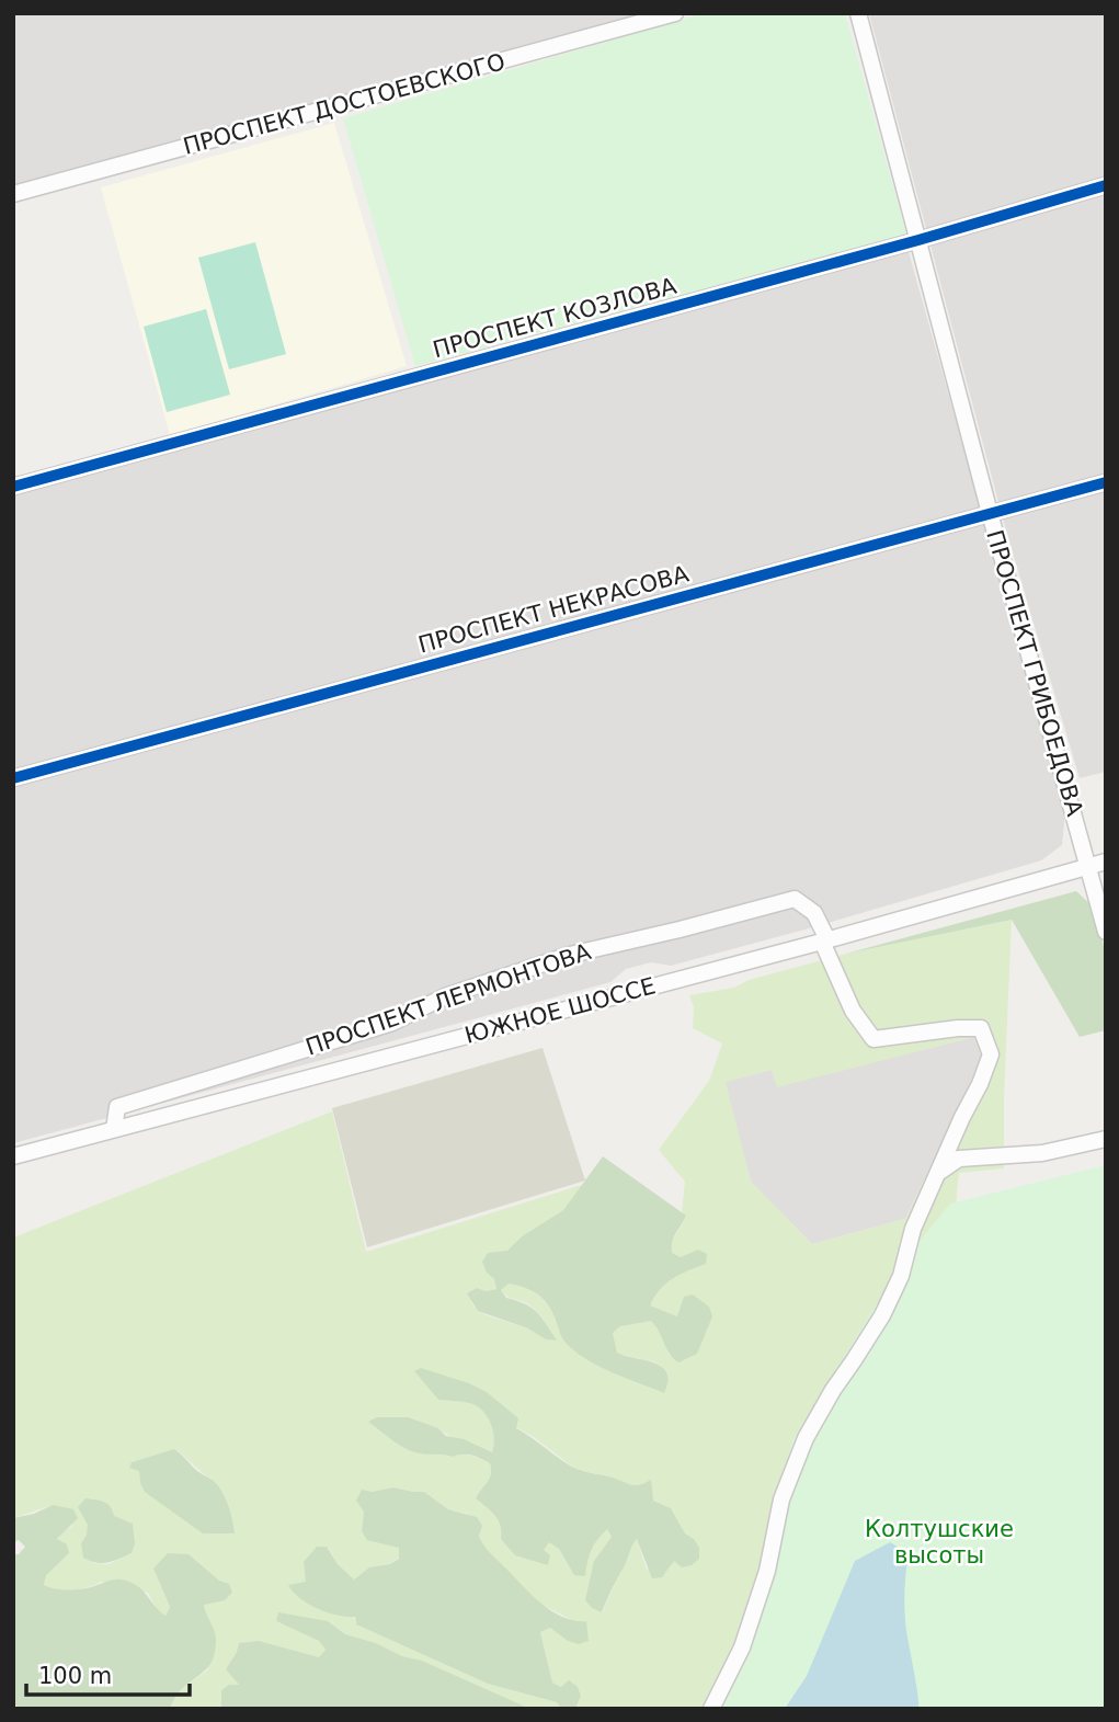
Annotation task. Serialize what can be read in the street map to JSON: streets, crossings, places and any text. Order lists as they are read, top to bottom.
{
  "streets": {
    "street": [
      "ПРОСПЕКТ ДОСТОЕВСКОГО",
      "ПРОСПЕКТ КОЗЛОВА",
      "ПРОСПЕКТ НЕКРАСОВА",
      "ПРОСПЕКТ ГРИБОЕДОВА",
      "ПРОСПЕКТ ЛЕРМОНТОВА",
      "ЮЖНОЕ ШОССЕ"
    ]
  },
  "crossings": [
    ["ПРОСПЕКТ КОЗЛОВА", "ПРОСПЕКТ ГРИБОЕДОВА"],
    ["ПРОСПЕКТ НЕКРАСОВА", "ПРОСПЕКТ ГРИБОЕДОВА"],
    ["ПРОСПЕКТ ГРИБОЕДОВА", "ЮЖНОЕ ШОССЕ"],
    ["ПРОСПЕКТ ЛЕРМОНТОВА", "ЮЖНОЕ ШОССЕ"]
  ],
  "parks": ["Колтушские высоты"],
  "scale_bar": "100 m"
}
